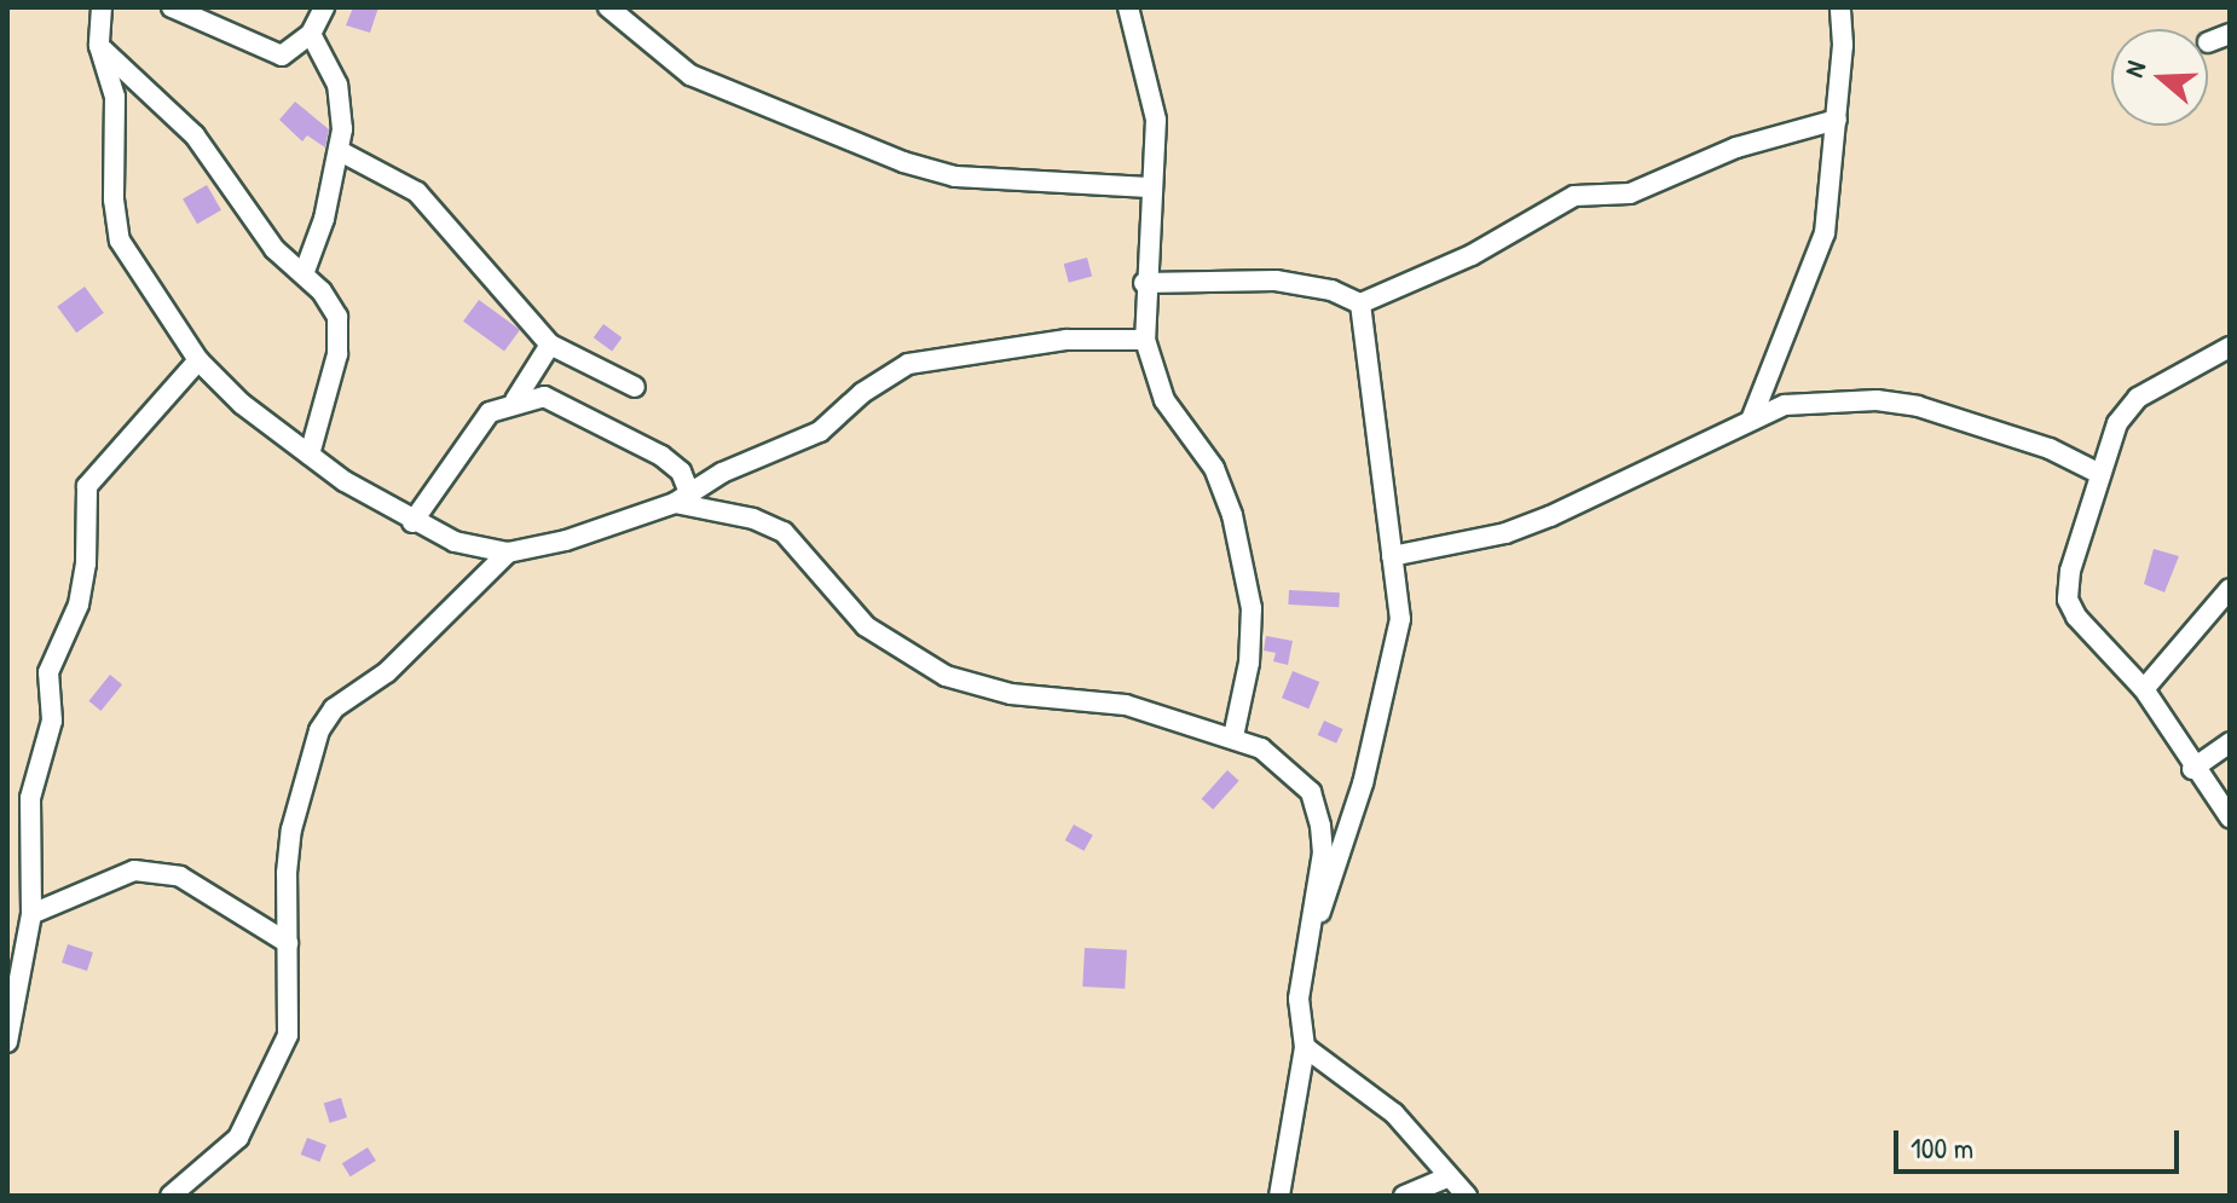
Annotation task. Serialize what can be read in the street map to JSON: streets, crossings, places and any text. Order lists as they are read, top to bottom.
{
  "scale_bar": "100 m",
  "north": "left"
}
